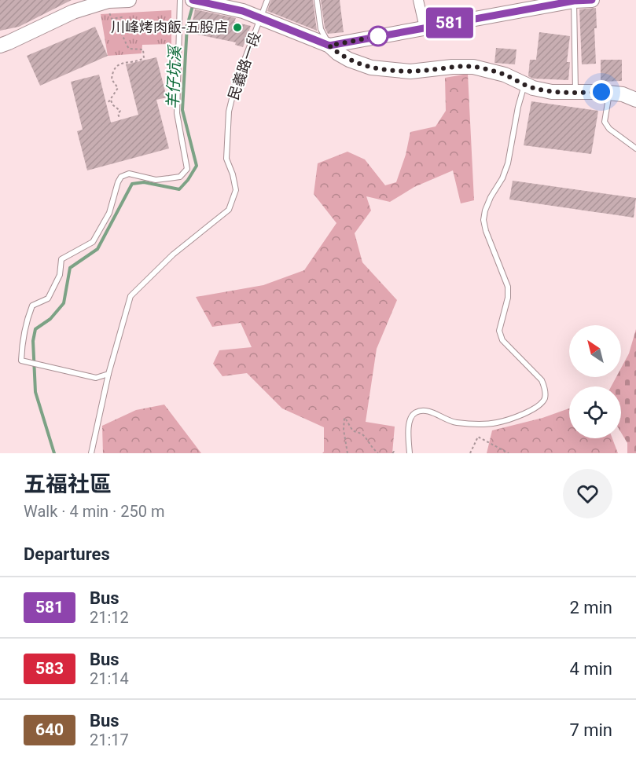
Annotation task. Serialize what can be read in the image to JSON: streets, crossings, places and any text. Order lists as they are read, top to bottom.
{
  "streets": {
    "main road": ["民義路一段"]
  },
  "water": ["羊仔坑溪"],
  "places": ["川峰烤肉飯-五股店"],
  "lines": ["bus line 581"],
  "north": "top left",
  "page": {
    "on_map": "581",
    "heading": [
      ["五福社區", "Walk · 4 min · 250 m"],
      "Departures"
    ],
    "list": [
      {
        "mark": "581",
        "name": "Bus",
        "note": "21:12",
        "value": "2 min"
      },
      {
        "mark": "583",
        "name": "Bus",
        "note": "21:14",
        "value": "4 min"
      },
      {
        "mark": "640",
        "name": "Bus",
        "note": "21:17",
        "value": "7 min"
      }
    ]
  }
}
